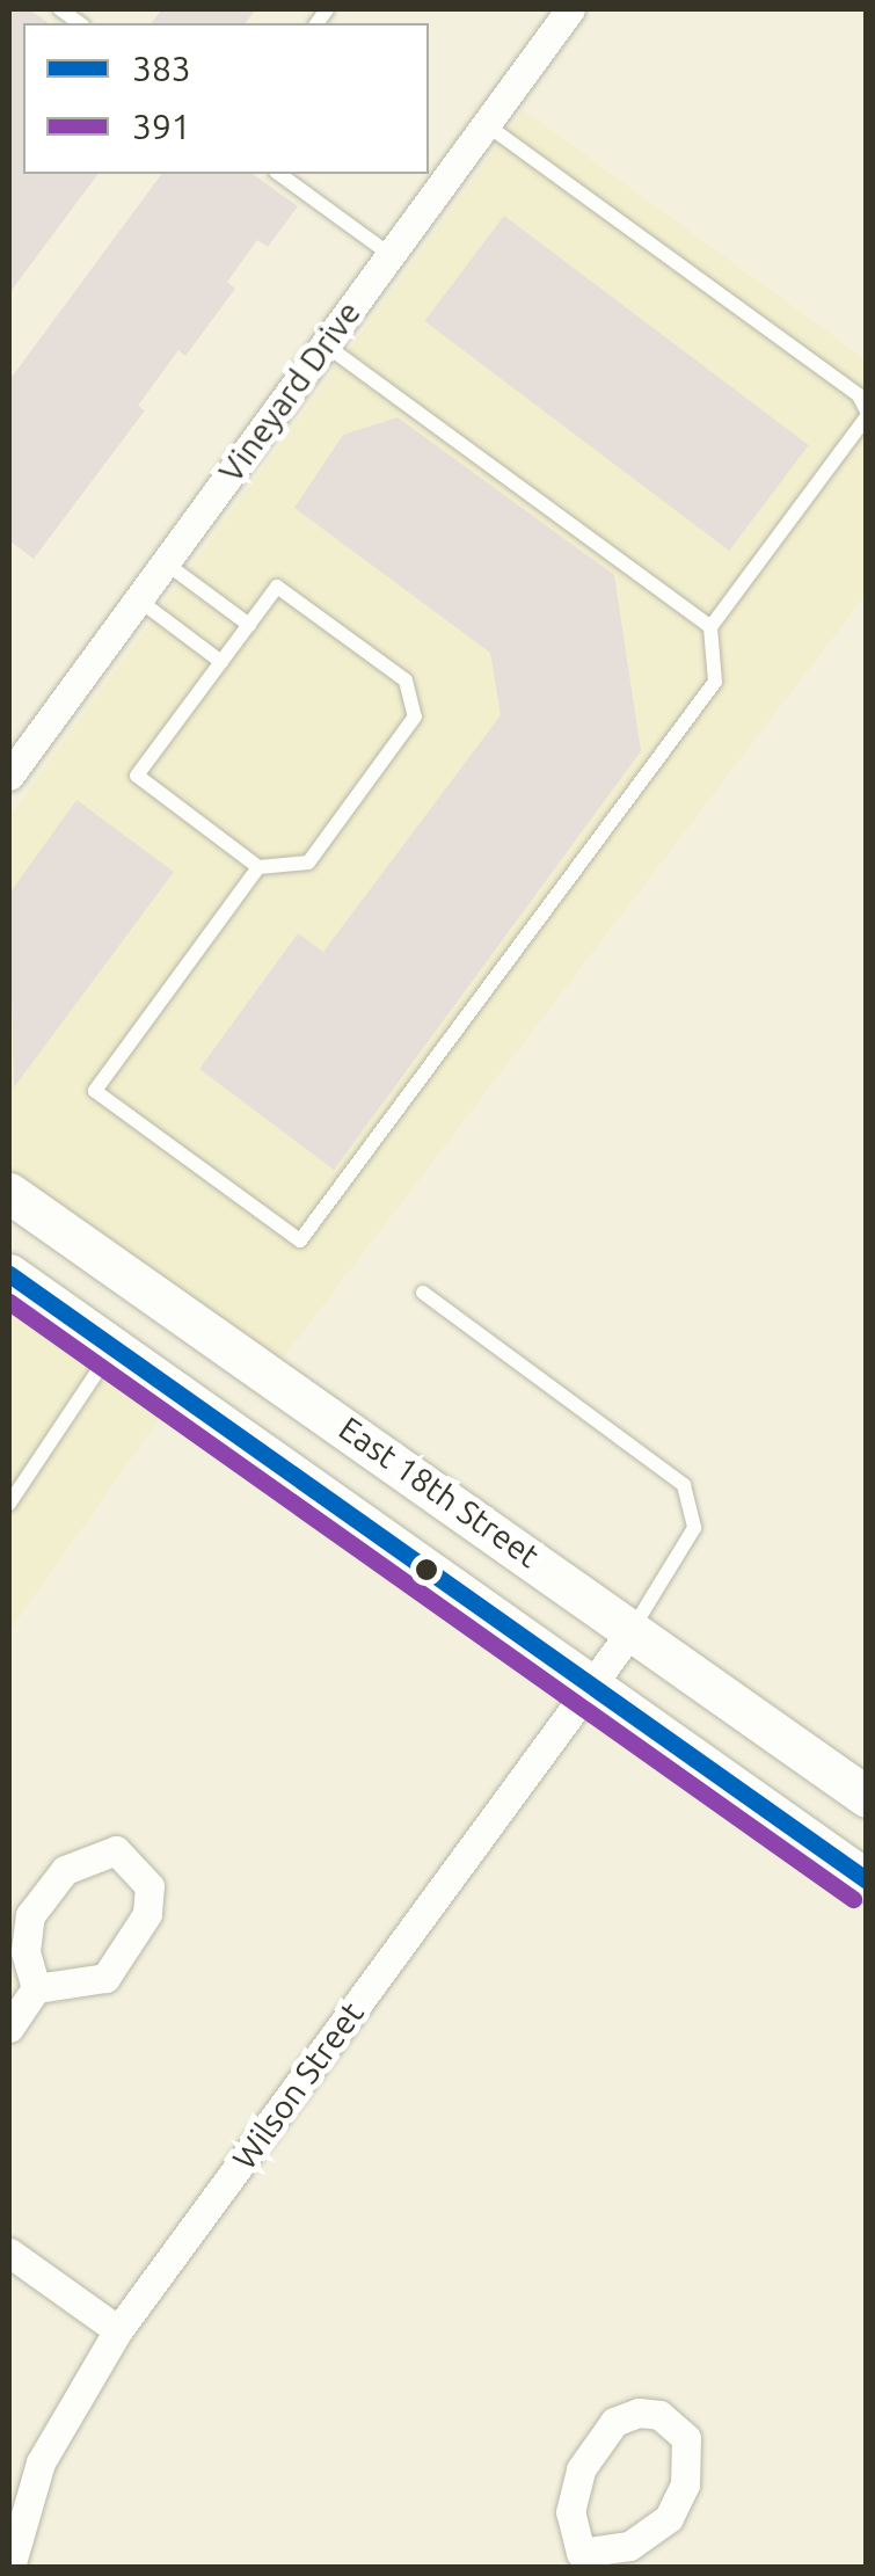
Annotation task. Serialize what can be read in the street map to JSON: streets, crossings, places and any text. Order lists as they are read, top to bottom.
{
  "streets": {
    "main road": ["East 18th Street"],
    "street": ["Vineyard Drive", "Wilson Street"]
  },
  "crossings": [
    ["East 18th Street", "Wilson Street"]
  ],
  "lines": ["transit line 383", "transit line 391"],
  "legend": ["383", "391"]
}
